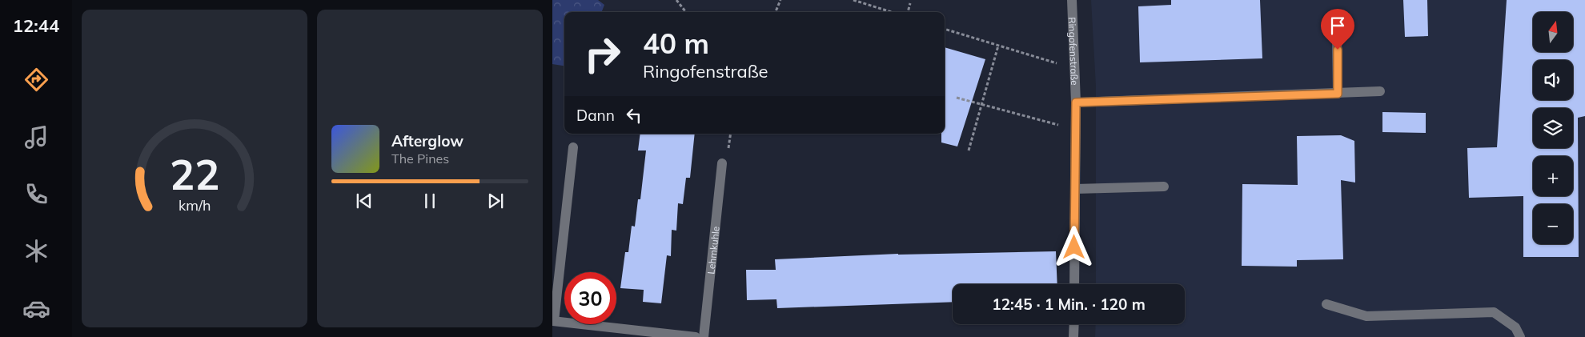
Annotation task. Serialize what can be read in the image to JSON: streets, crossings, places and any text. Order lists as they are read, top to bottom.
{
  "streets": {
    "street": ["Ringofenstraße", "Lehmkuhle"]
  },
  "north": "top",
  "page": {
    "tabs": "12:44",
    "map_buttons": ["+", "−"],
    "turn": ["40 m", "Ringofenstraße"],
    "then": "Dann",
    "song": ["Afterglow", "The Pines"],
    "limit": "30",
    "trip": "12:45 · 1 Min. · 120 m",
    "gauge": ["22", "km/h"]
  }
}
